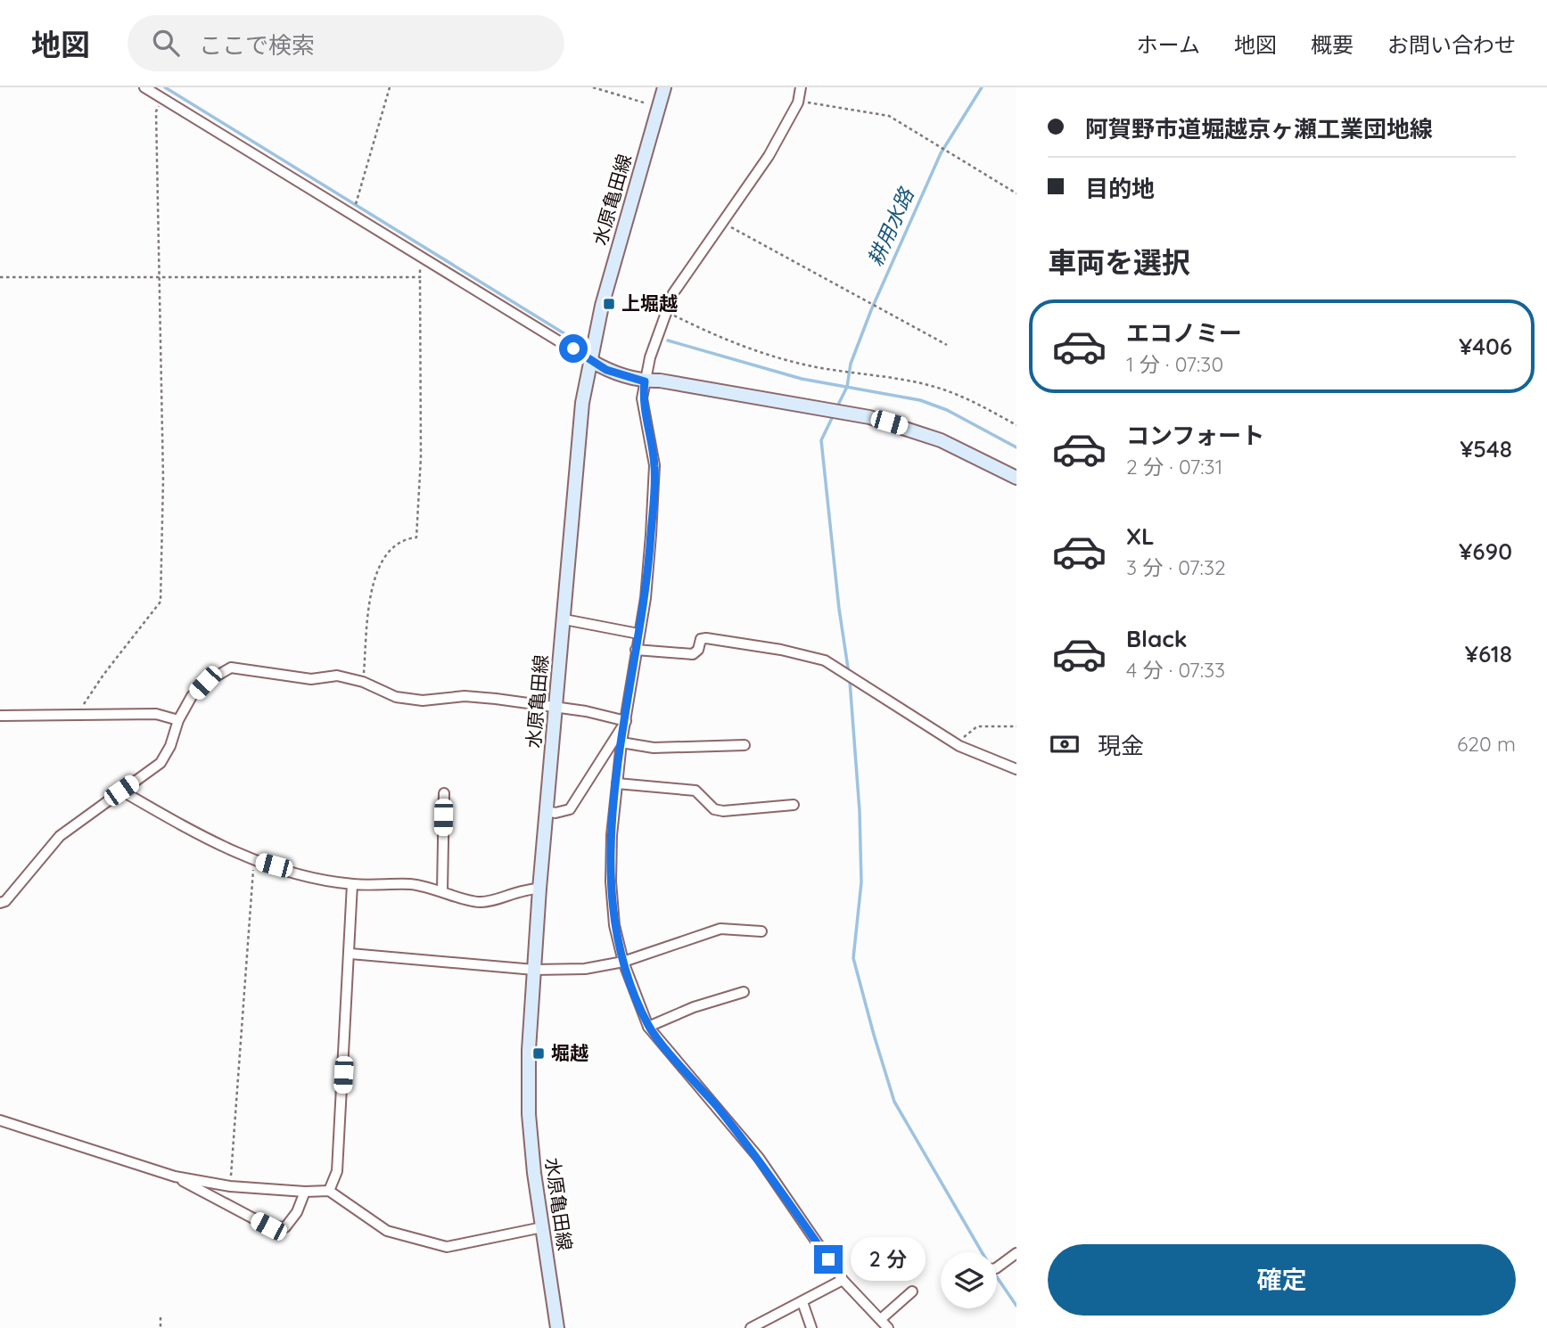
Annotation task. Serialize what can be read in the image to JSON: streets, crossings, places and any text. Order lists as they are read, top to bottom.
{
  "streets": {
    "main road": ["水原亀田線"]
  },
  "water": ["耕用水路"],
  "places": {
    "transit": ["上堀越", "堀越"]
  },
  "page": {
    "header": "地図",
    "search": "ここで検索",
    "nav": [
      "ホーム",
      "地図",
      "概要",
      "お問い合わせ"
    ],
    "banner": ["阿賀野市道堀越京ヶ瀬工業団地線", "目的地"],
    "heading": "車両を選択",
    "list": [
      {
        "name": "エコノミー",
        "note": "1 分 · 07:30",
        "value": "¥406"
      },
      {
        "name": "コンフォート",
        "note": "2 分 · 07:31",
        "value": "¥548"
      },
      {
        "name": "XL",
        "note": "3 分 · 07:32",
        "value": "¥690"
      },
      {
        "name": "Black",
        "note": "4 分 · 07:33",
        "value": "¥618"
      }
    ],
    "pay": ["現金", "620 m"],
    "buttons": "確定",
    "bubble": "2 分"
  }
}
